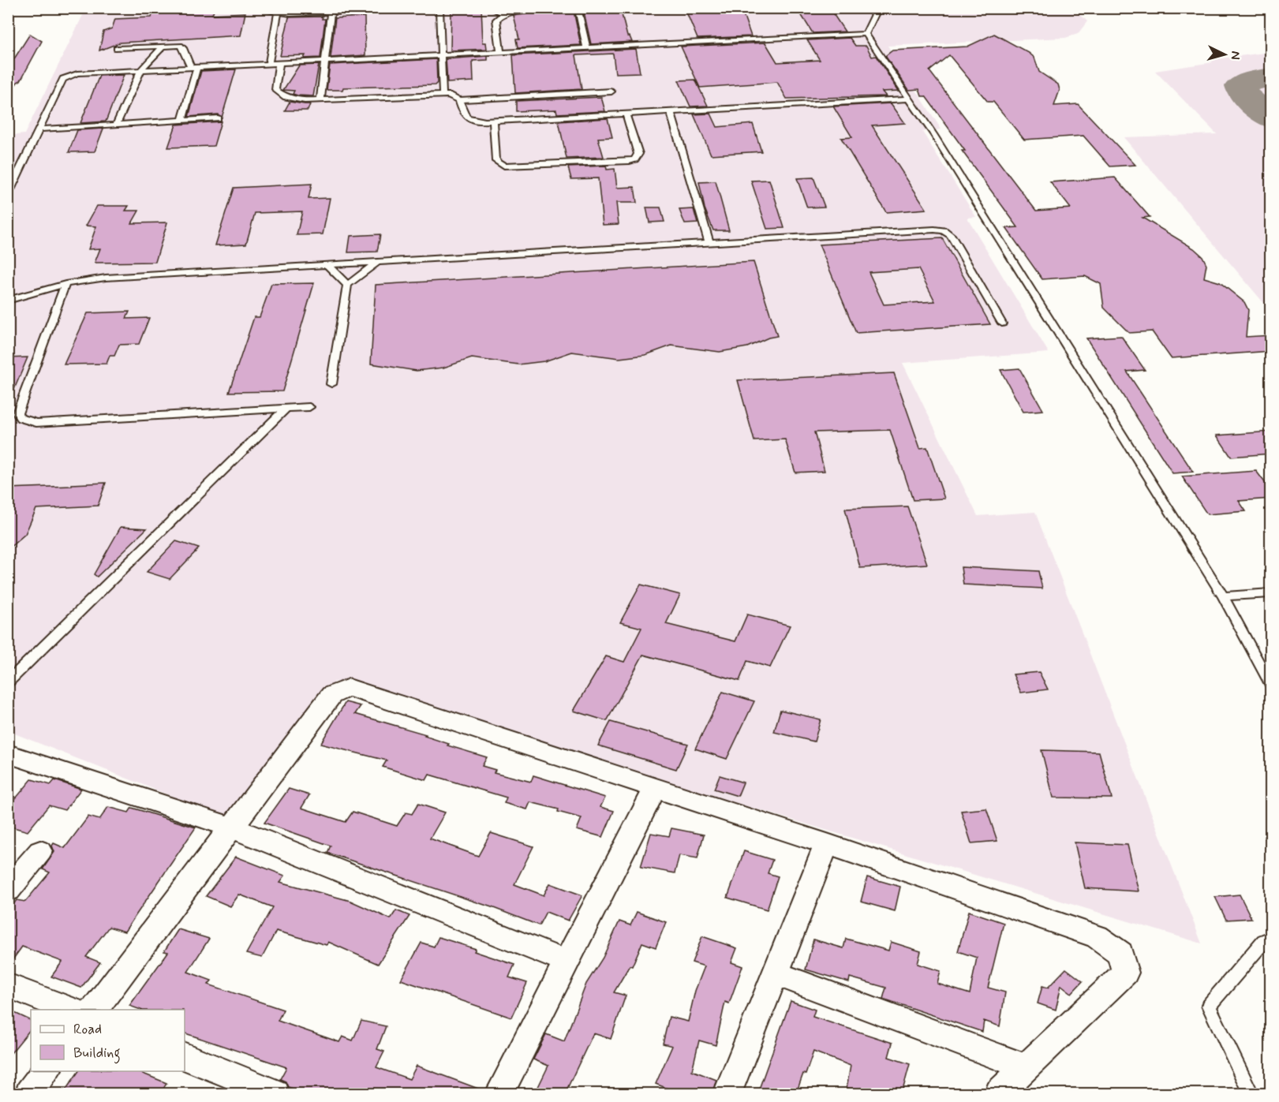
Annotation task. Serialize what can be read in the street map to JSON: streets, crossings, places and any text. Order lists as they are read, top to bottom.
{
  "legend": ["Road", "Building"],
  "north": "right"
}
